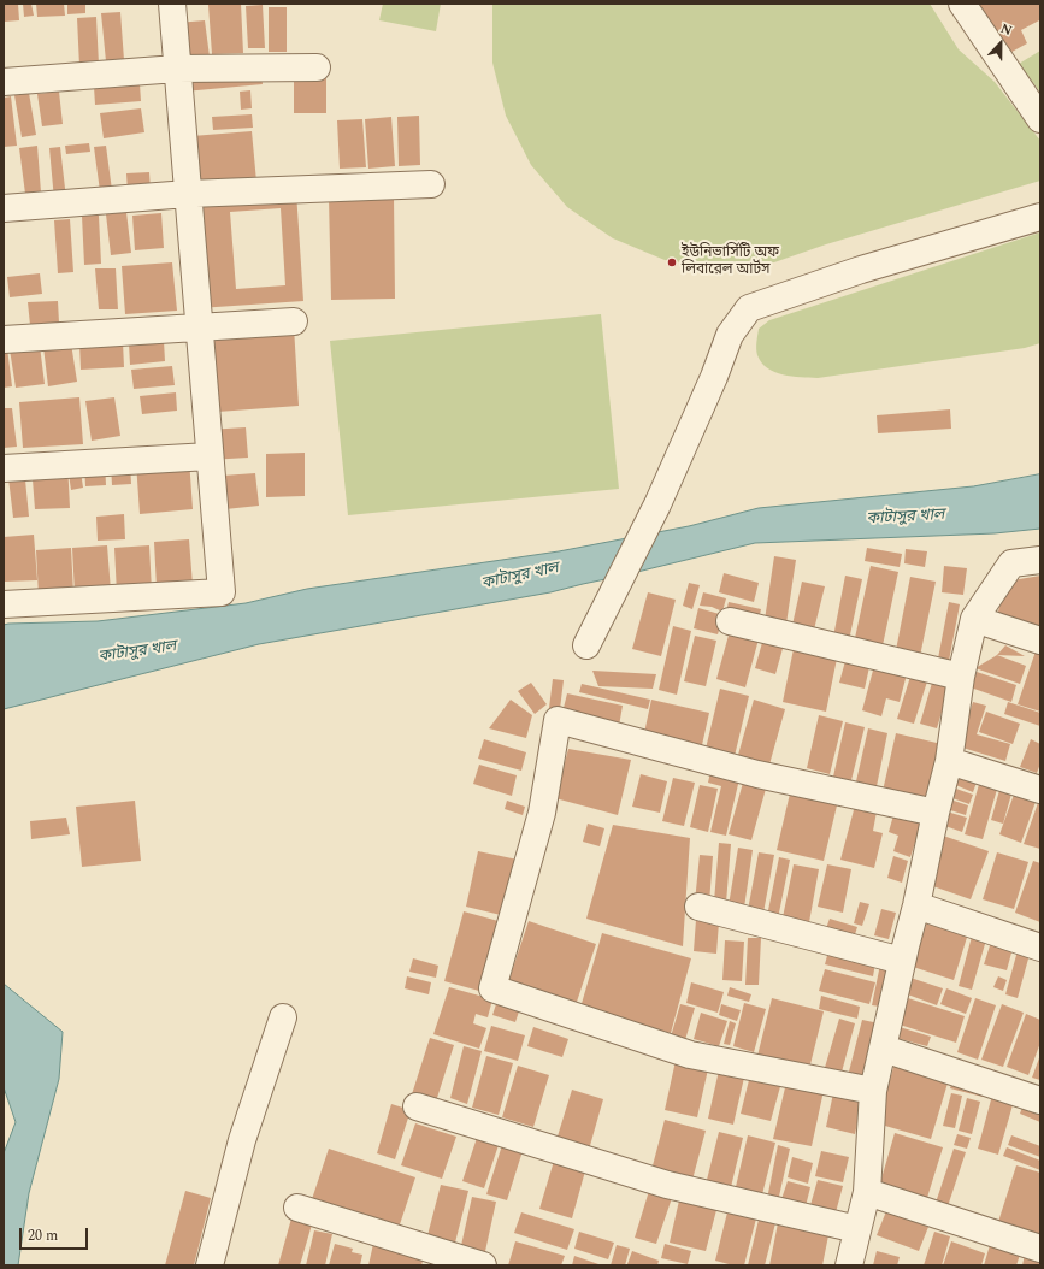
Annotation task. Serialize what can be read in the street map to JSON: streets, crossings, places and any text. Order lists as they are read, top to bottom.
{
  "water": ["কাটাসুর খাল"],
  "places": ["ইউনিভার্সিটি অফ লিবারেল আর্টস"],
  "scale_bar": "20 m",
  "north": "top"
}
